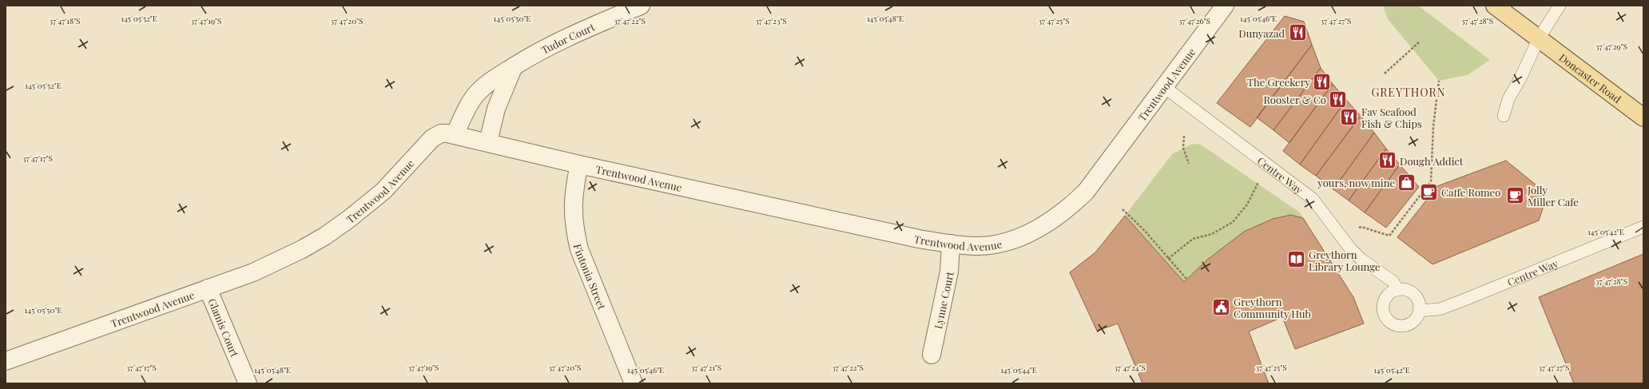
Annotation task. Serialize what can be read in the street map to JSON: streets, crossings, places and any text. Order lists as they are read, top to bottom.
{
  "streets": {
    "main road": ["Doncaster Road"],
    "street": [
      "Tudor Court",
      "Trentwood Avenue",
      "Fintonia Street",
      "Lynne Court",
      "Glamis Court"
    ],
    "lane": ["Centre Way"]
  },
  "crossings": [
    ["Tudor Court", "Trentwood Avenue"],
    ["Trentwood Avenue", "Centre Way"],
    ["Trentwood Avenue", "Fintonia Street"],
    ["Trentwood Avenue", "Lynne Court"],
    ["Trentwood Avenue", "Glamis Court"]
  ],
  "districts": ["GREYTHORN"],
  "places": {
    "restaurant": [
      "Dunyazad",
      "The Greekery",
      "Rooster & Co",
      "Fav Seafood Fish & Chips",
      "Dough Addict"
    ],
    "shop": ["yours, now mine"],
    "cafe": ["Caffe Romeo", "Jolly Miller Cafe"],
    "library": ["Greythorn Library Lounge"],
    "public building": ["Greythorn Community Hub"]
  },
  "coordinates": [
    "145°05'52\"E",
    "145°05'50\"E",
    "145°05'48\"E",
    "145°05'46\"E",
    "37°47'27\"S",
    "37°47'28\"S",
    "37°47'18\"S",
    "37°47'19\"S",
    "37°47'20\"S",
    "37°47'22\"S",
    "37°47'23\"S",
    "37°47'25\"S",
    "37°47'26\"S",
    "37°47'29\"S",
    "37°47'17\"S",
    "145°05'42\"E",
    "37°47'21\"S",
    "37°47'24\"S",
    "145°05'44\"E"
  ]
}
